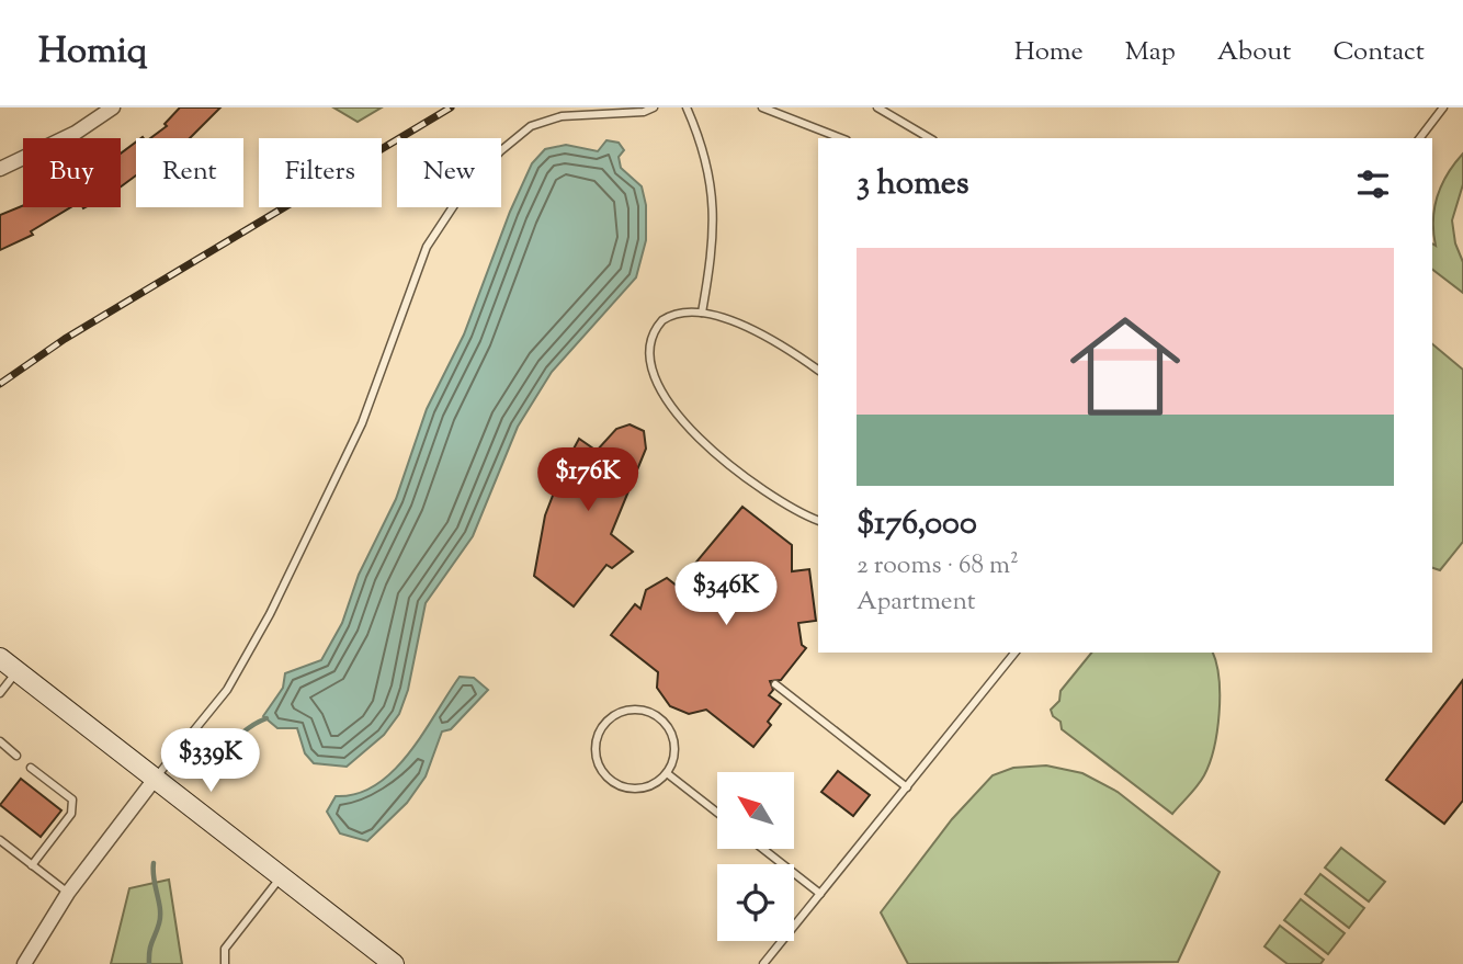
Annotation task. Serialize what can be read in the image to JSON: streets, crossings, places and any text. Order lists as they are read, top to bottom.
{
  "north": "top left",
  "page": {
    "header": "Homiq",
    "nav": [
      "Home",
      "Map",
      "About",
      "Contact"
    ],
    "chip": [
      "Buy",
      "Rent",
      "Filters",
      "New"
    ],
    "heading": "3 homes",
    "list": [
      {
        "name": "$176,000",
        "note": "2 rooms · 68 m² · Apartment"
      }
    ],
    "price": ["$176K", "$346K", "$339K"]
  }
}
